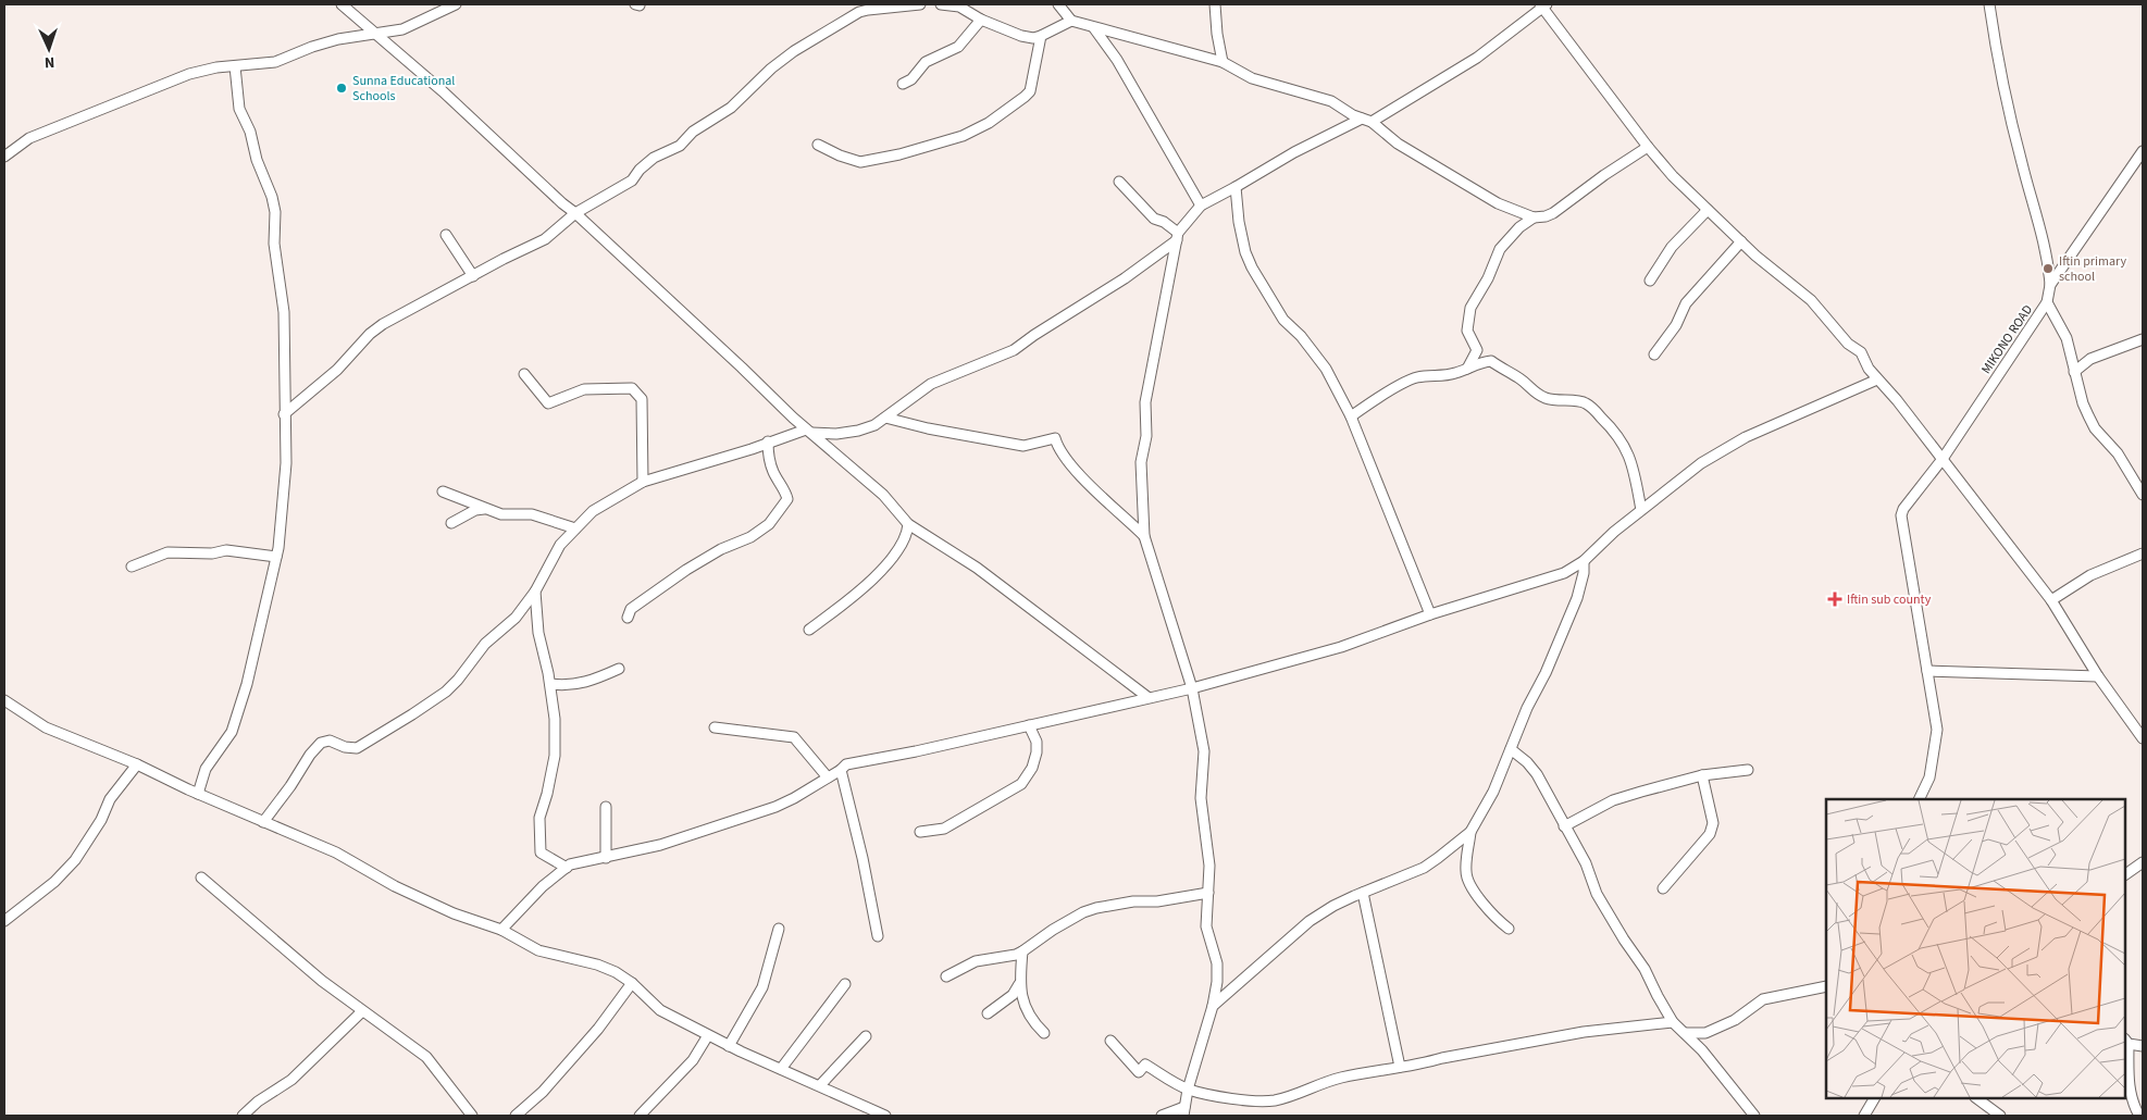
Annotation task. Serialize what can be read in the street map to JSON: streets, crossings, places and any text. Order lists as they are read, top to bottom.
{
  "streets": {
    "street": ["MIKONO ROAD"]
  },
  "places": {
    "other": ["Sunna Educational Schools", "Iftin primary school"],
    "health": ["Iftin sub county"]
  },
  "north": "bottom"
}
